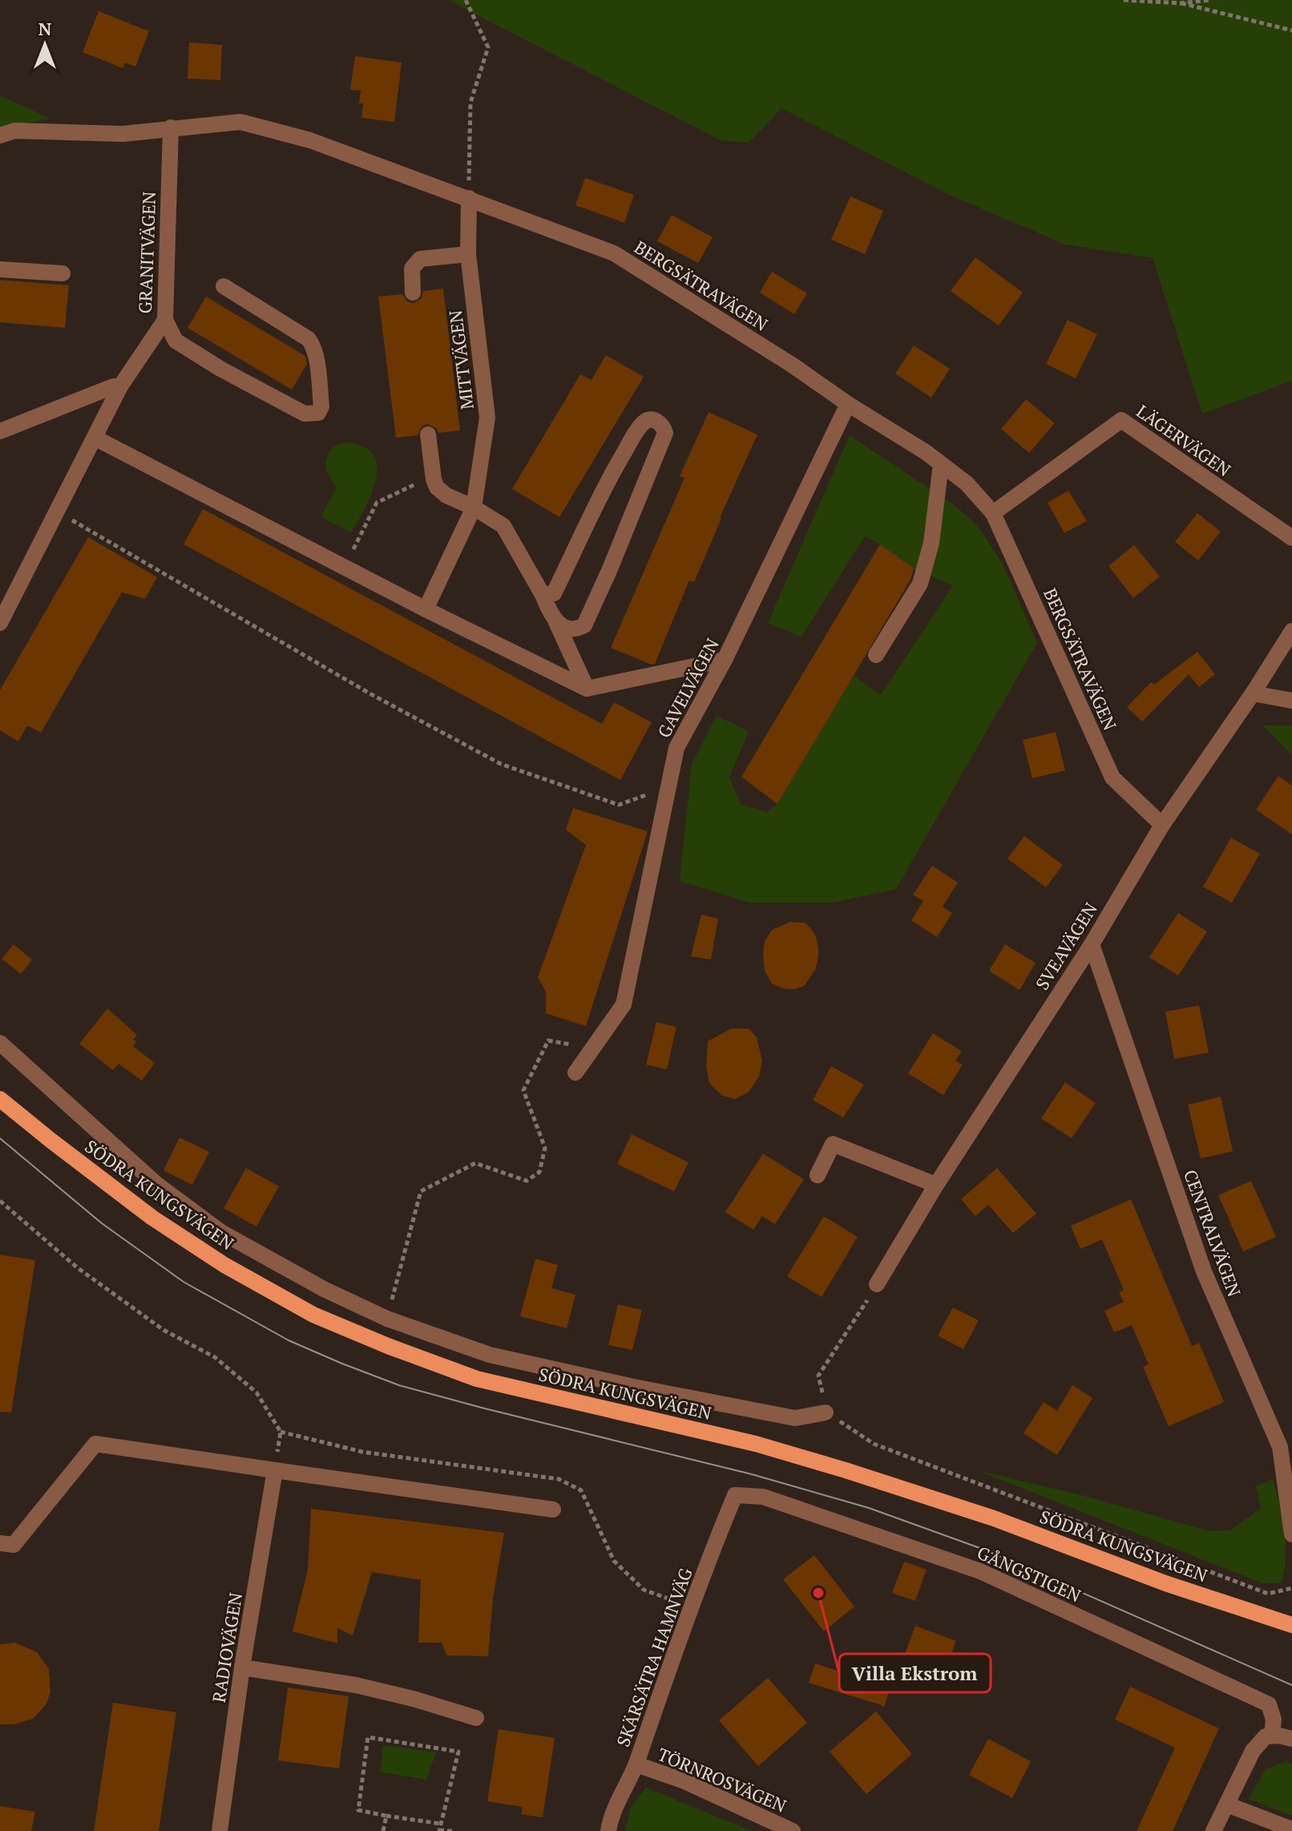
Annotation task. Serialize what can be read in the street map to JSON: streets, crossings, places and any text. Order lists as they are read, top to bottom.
{
  "streets": {
    "main road": ["SÖDRA KUNGSVÄGEN"],
    "street": [
      "GRANITVÄGEN",
      "BERGSÄTRAVÄGEN",
      "MITTVÄGEN",
      "LÄGERVÄGEN",
      "GAVELVÄGEN",
      "SVEAVÄGEN",
      "CENTRALVÄGEN",
      "GÅNGSTIGEN",
      "RADIOVÄGEN",
      "SKÄRSÄTRA HAMNVÄG",
      "TÖRNROSVÄGEN"
    ]
  },
  "crossings": [
    ["GRANITVÄGEN", "BERGSÄTRAVÄGEN"],
    ["BERGSÄTRAVÄGEN", "MITTVÄGEN"],
    ["BERGSÄTRAVÄGEN", "LÄGERVÄGEN"],
    ["BERGSÄTRAVÄGEN", "GAVELVÄGEN"],
    ["BERGSÄTRAVÄGEN", "SVEAVÄGEN"],
    ["SVEAVÄGEN", "CENTRALVÄGEN"],
    ["GÅNGSTIGEN", "SKÄRSÄTRA HAMNVÄG"],
    ["SKÄRSÄTRA HAMNVÄG", "TÖRNROSVÄGEN"]
  ],
  "places": ["Villa Ekstrom"],
  "north": "top"
}
